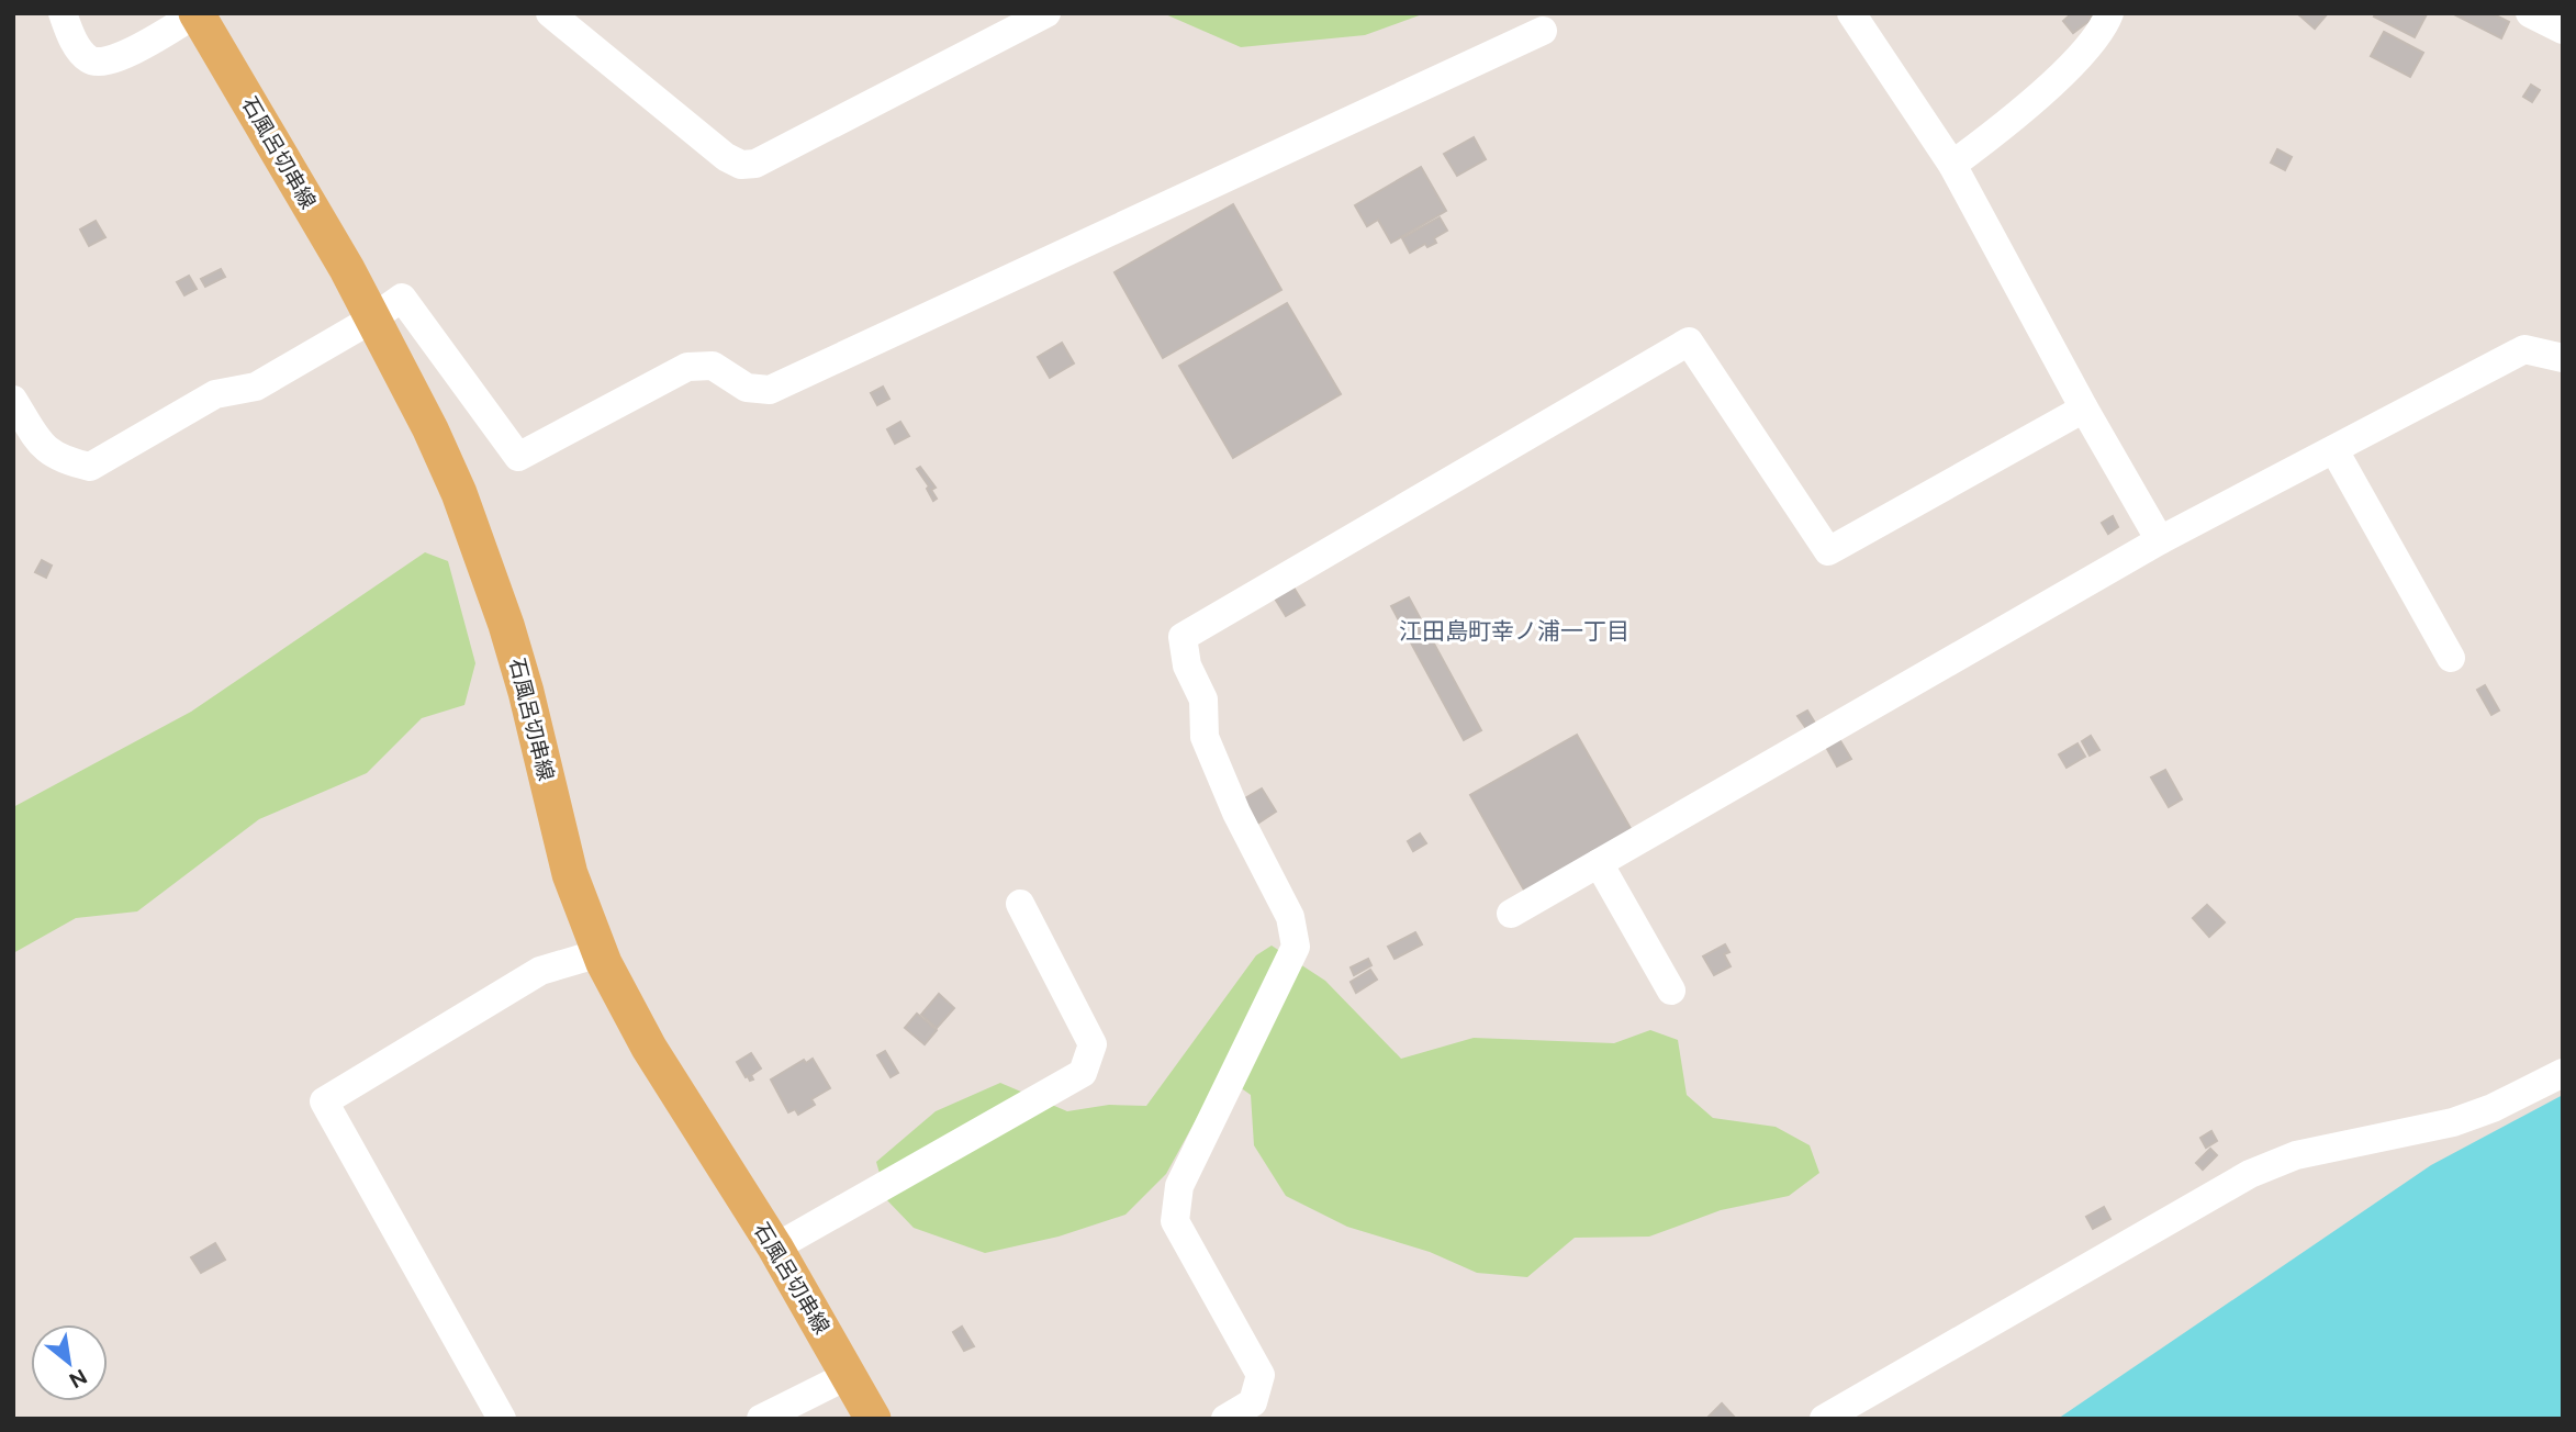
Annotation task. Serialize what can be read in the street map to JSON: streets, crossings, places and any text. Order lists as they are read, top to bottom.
{
  "streets": {
    "main road": ["石風呂切串線"]
  },
  "districts": ["江田島町幸ノ浦一丁目"],
  "north": "bottom right"
}
